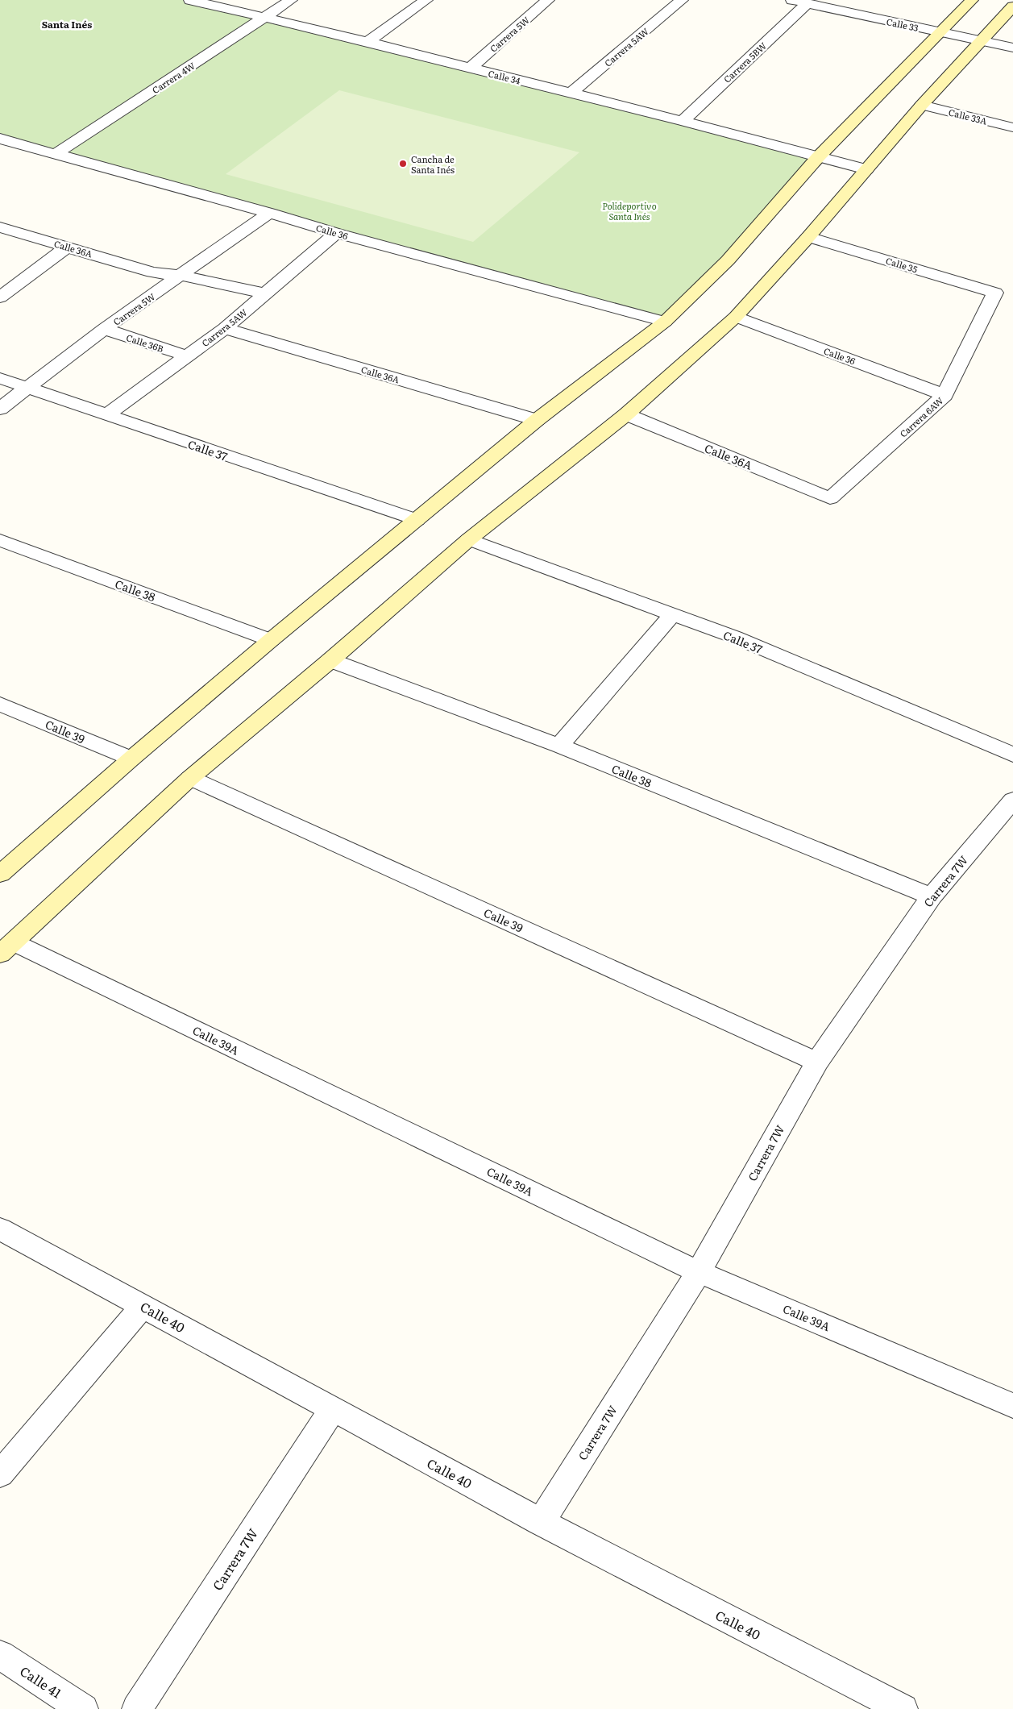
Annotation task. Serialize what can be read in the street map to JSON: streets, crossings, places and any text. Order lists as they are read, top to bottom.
{
  "streets": {
    "street": [
      "Calle 33",
      "Carrera 5W",
      "Carrera 5AW",
      "Carrera 5BW",
      "Calle 34",
      "Carrera 4W",
      "Calle 33A",
      "Calle 36",
      "Calle 36A",
      "Calle 35",
      "Calle 36B",
      "Carrera 6AW",
      "Calle 37",
      "Calle 38",
      "Calle 39",
      "Carrera 7W",
      "Calle 39A",
      "Calle 40",
      "Calle 41"
    ]
  },
  "crossings": [
    ["Calle 33", "Carrera 5BW"],
    ["Carrera 5W", "Calle 34"],
    ["Carrera 5W", "Calle 36"],
    ["Carrera 5W", "Calle 36A"],
    ["Carrera 5W", "Calle 36B"],
    ["Carrera 5W", "Calle 37"],
    ["Carrera 5AW", "Calle 34"],
    ["Carrera 5AW", "Calle 36"],
    ["Carrera 5AW", "Calle 36A"],
    ["Carrera 5AW", "Calle 36B"],
    ["Carrera 5AW", "Calle 37"],
    ["Carrera 5BW", "Calle 34"],
    ["Calle 34", "Carrera 4W"],
    ["Carrera 4W", "Calle 36"],
    ["Calle 36", "Carrera 6AW"],
    ["Calle 36A", "Carrera 6AW"],
    ["Calle 35", "Carrera 6AW"],
    ["Calle 38", "Carrera 7W"],
    ["Calle 39", "Carrera 7W"],
    ["Carrera 7W", "Calle 39A"],
    ["Carrera 7W", "Calle 40"]
  ],
  "districts": ["Santa Inés"],
  "parks": ["Polideportivo Santa Inés"],
  "places": ["Cancha de Santa Inés"]
}
